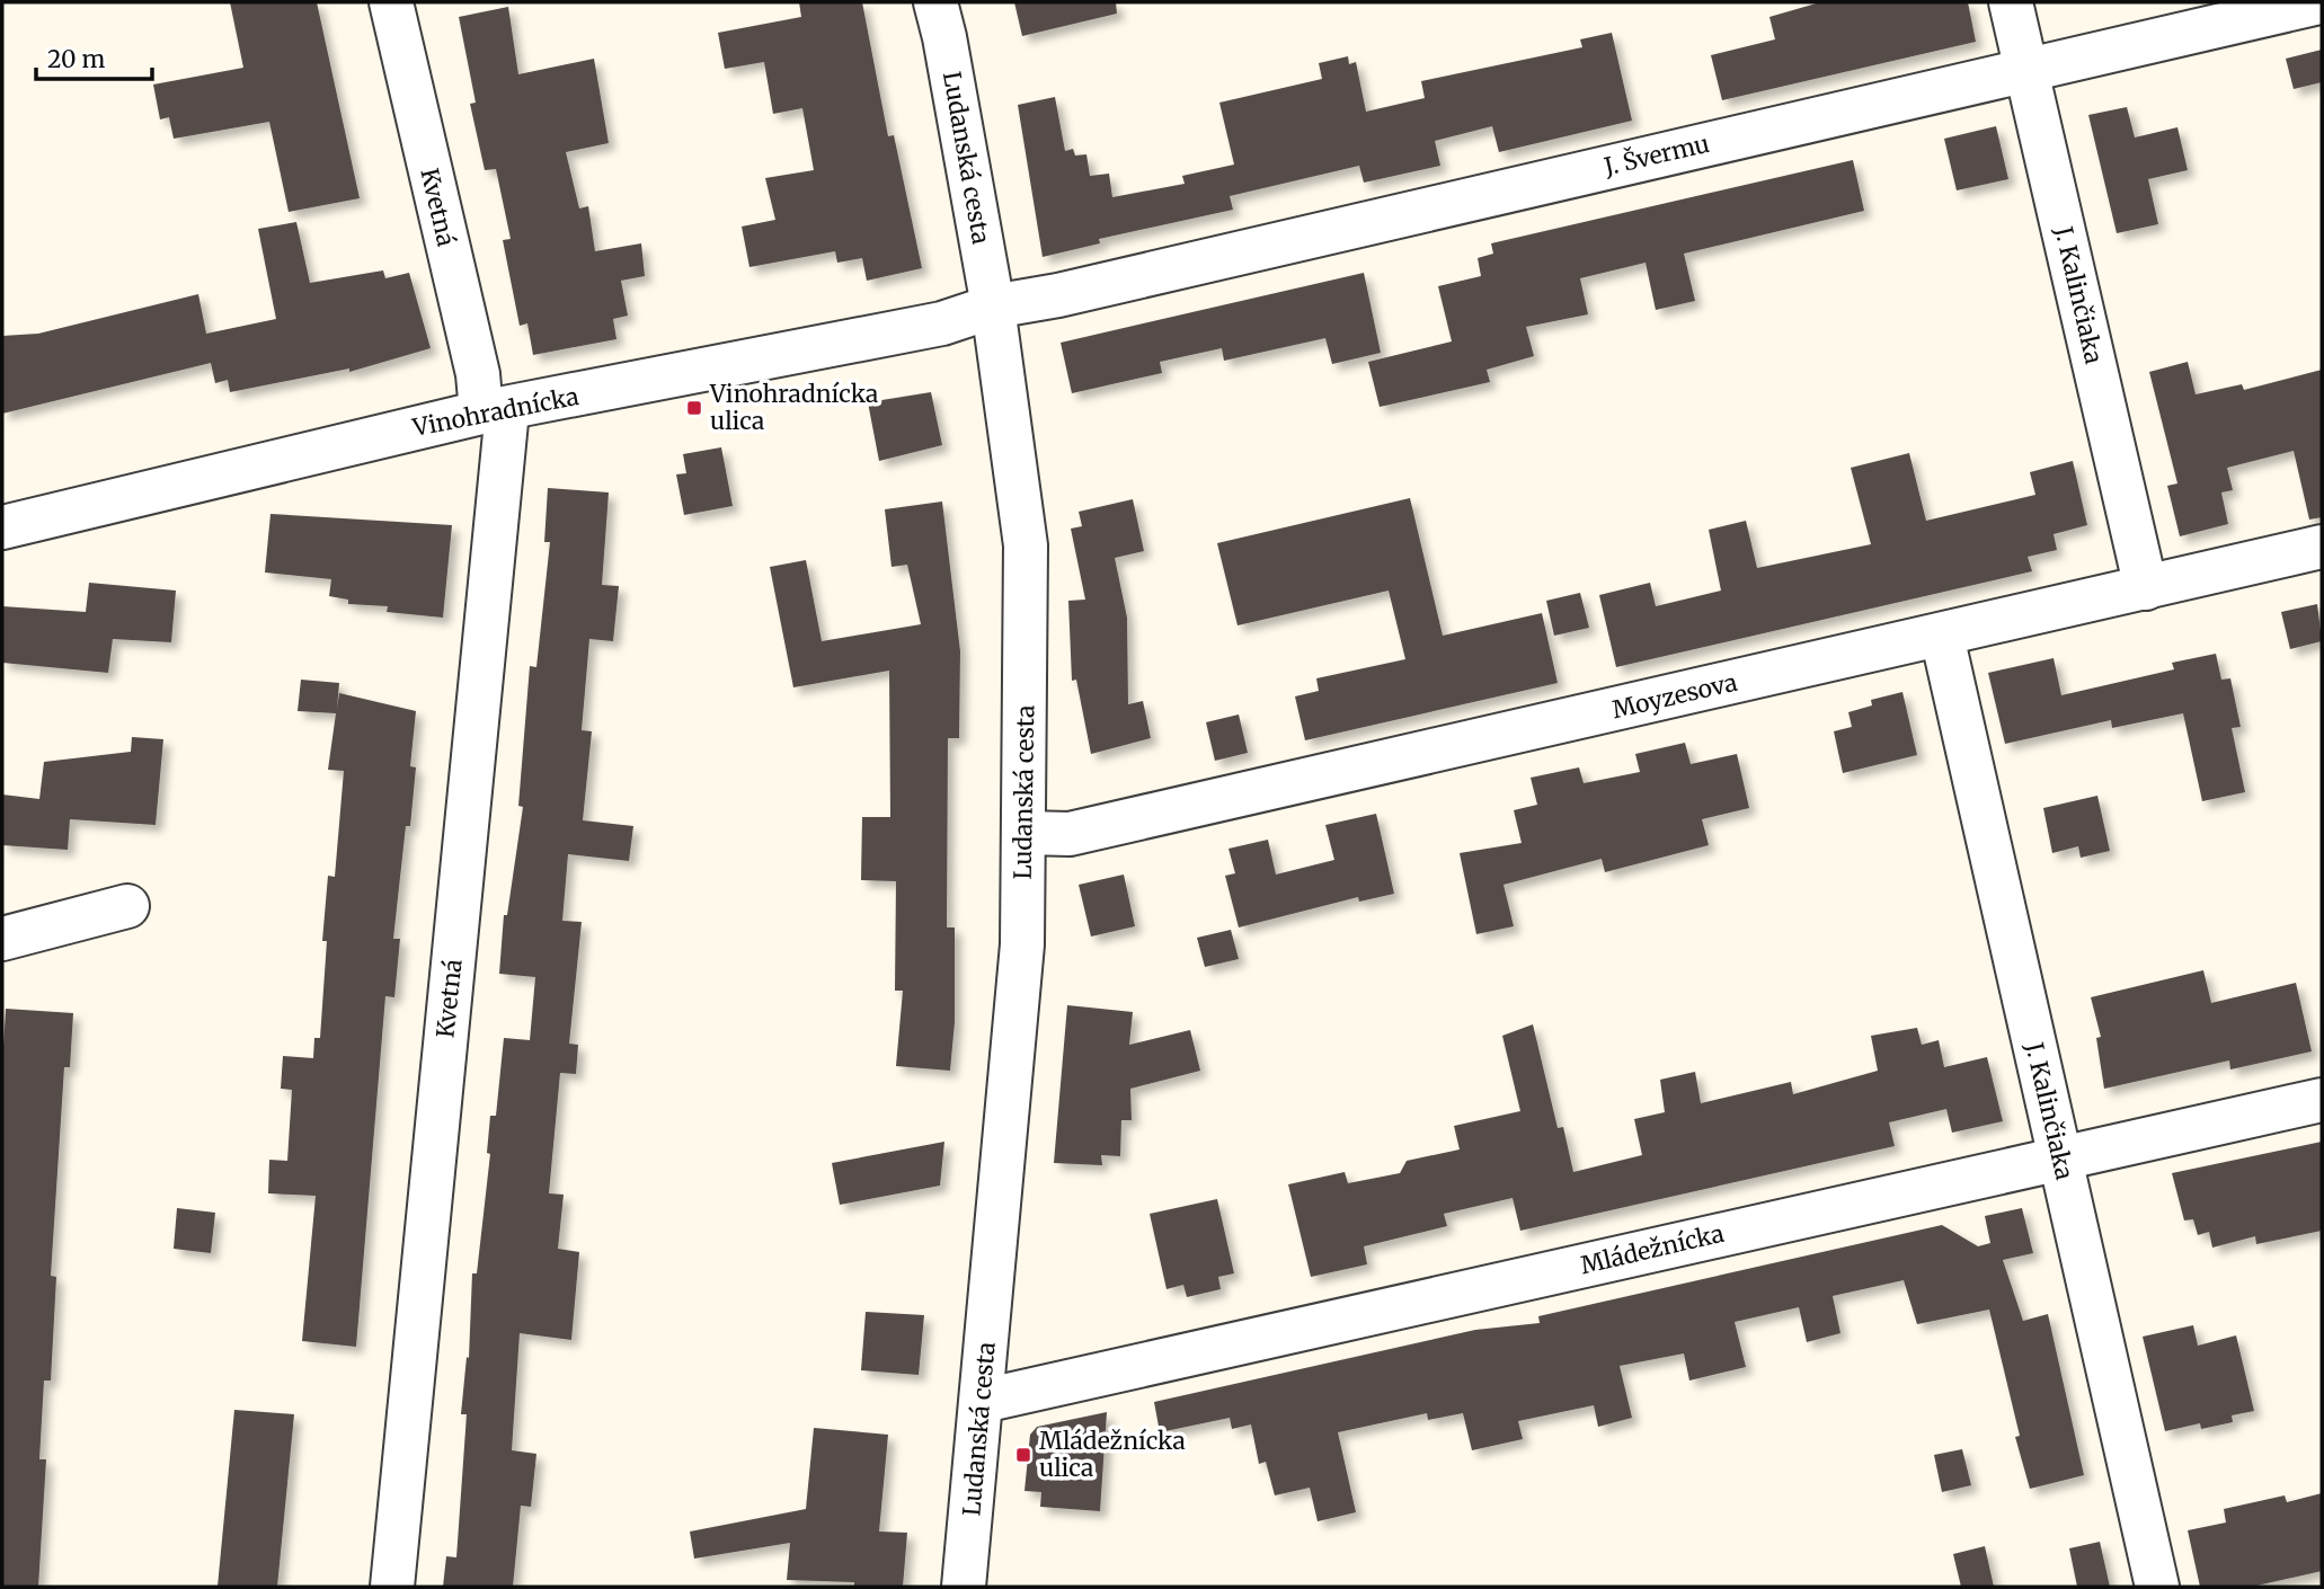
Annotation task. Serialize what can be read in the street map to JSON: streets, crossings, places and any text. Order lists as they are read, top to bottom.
{
  "streets": {
    "street": [
      "J. Švermu",
      "Ludanská cesta",
      "Kvetná",
      "J. Kalinčiaka",
      "Vinohradnícka",
      "Moyzesova",
      "Mládežnícka"
    ]
  },
  "crossings": [
    ["J. Švermu", "Ludanská cesta"],
    ["J. Švermu", "J. Kalinčiaka"],
    ["J. Švermu", "Vinohradnícka"],
    ["Ludanská cesta", "Vinohradnícka"],
    ["Ludanská cesta", "Moyzesova"],
    ["Ludanská cesta", "Mládežnícka"],
    ["Kvetná", "Vinohradnícka"],
    ["J. Kalinčiaka", "Moyzesova"],
    ["J. Kalinčiaka", "Mládežnícka"]
  ],
  "places": {
    "transit": ["Vinohradnícka ulica", "Mládežnícka ulica"]
  },
  "scale_bar": "20 m"
}
